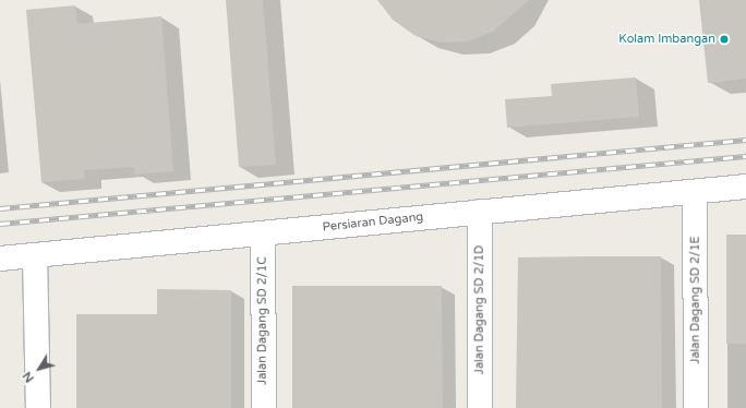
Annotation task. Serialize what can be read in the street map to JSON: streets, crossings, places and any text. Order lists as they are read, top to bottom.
{
  "streets": {
    "main road": [
      "Persiaran Dagang",
      "Jalan Dagang SD 2/1E",
      "Jalan Dagang SD 2/1D",
      "Jalan Dagang SD 2/1C"
    ]
  },
  "crossings": [
    ["Persiaran Dagang", "Jalan Dagang SD 2/1E"],
    ["Persiaran Dagang", "Jalan Dagang SD 2/1D"],
    ["Persiaran Dagang", "Jalan Dagang SD 2/1C"]
  ],
  "places": ["Kolam Imbangan"],
  "north": "bottom left"
}
